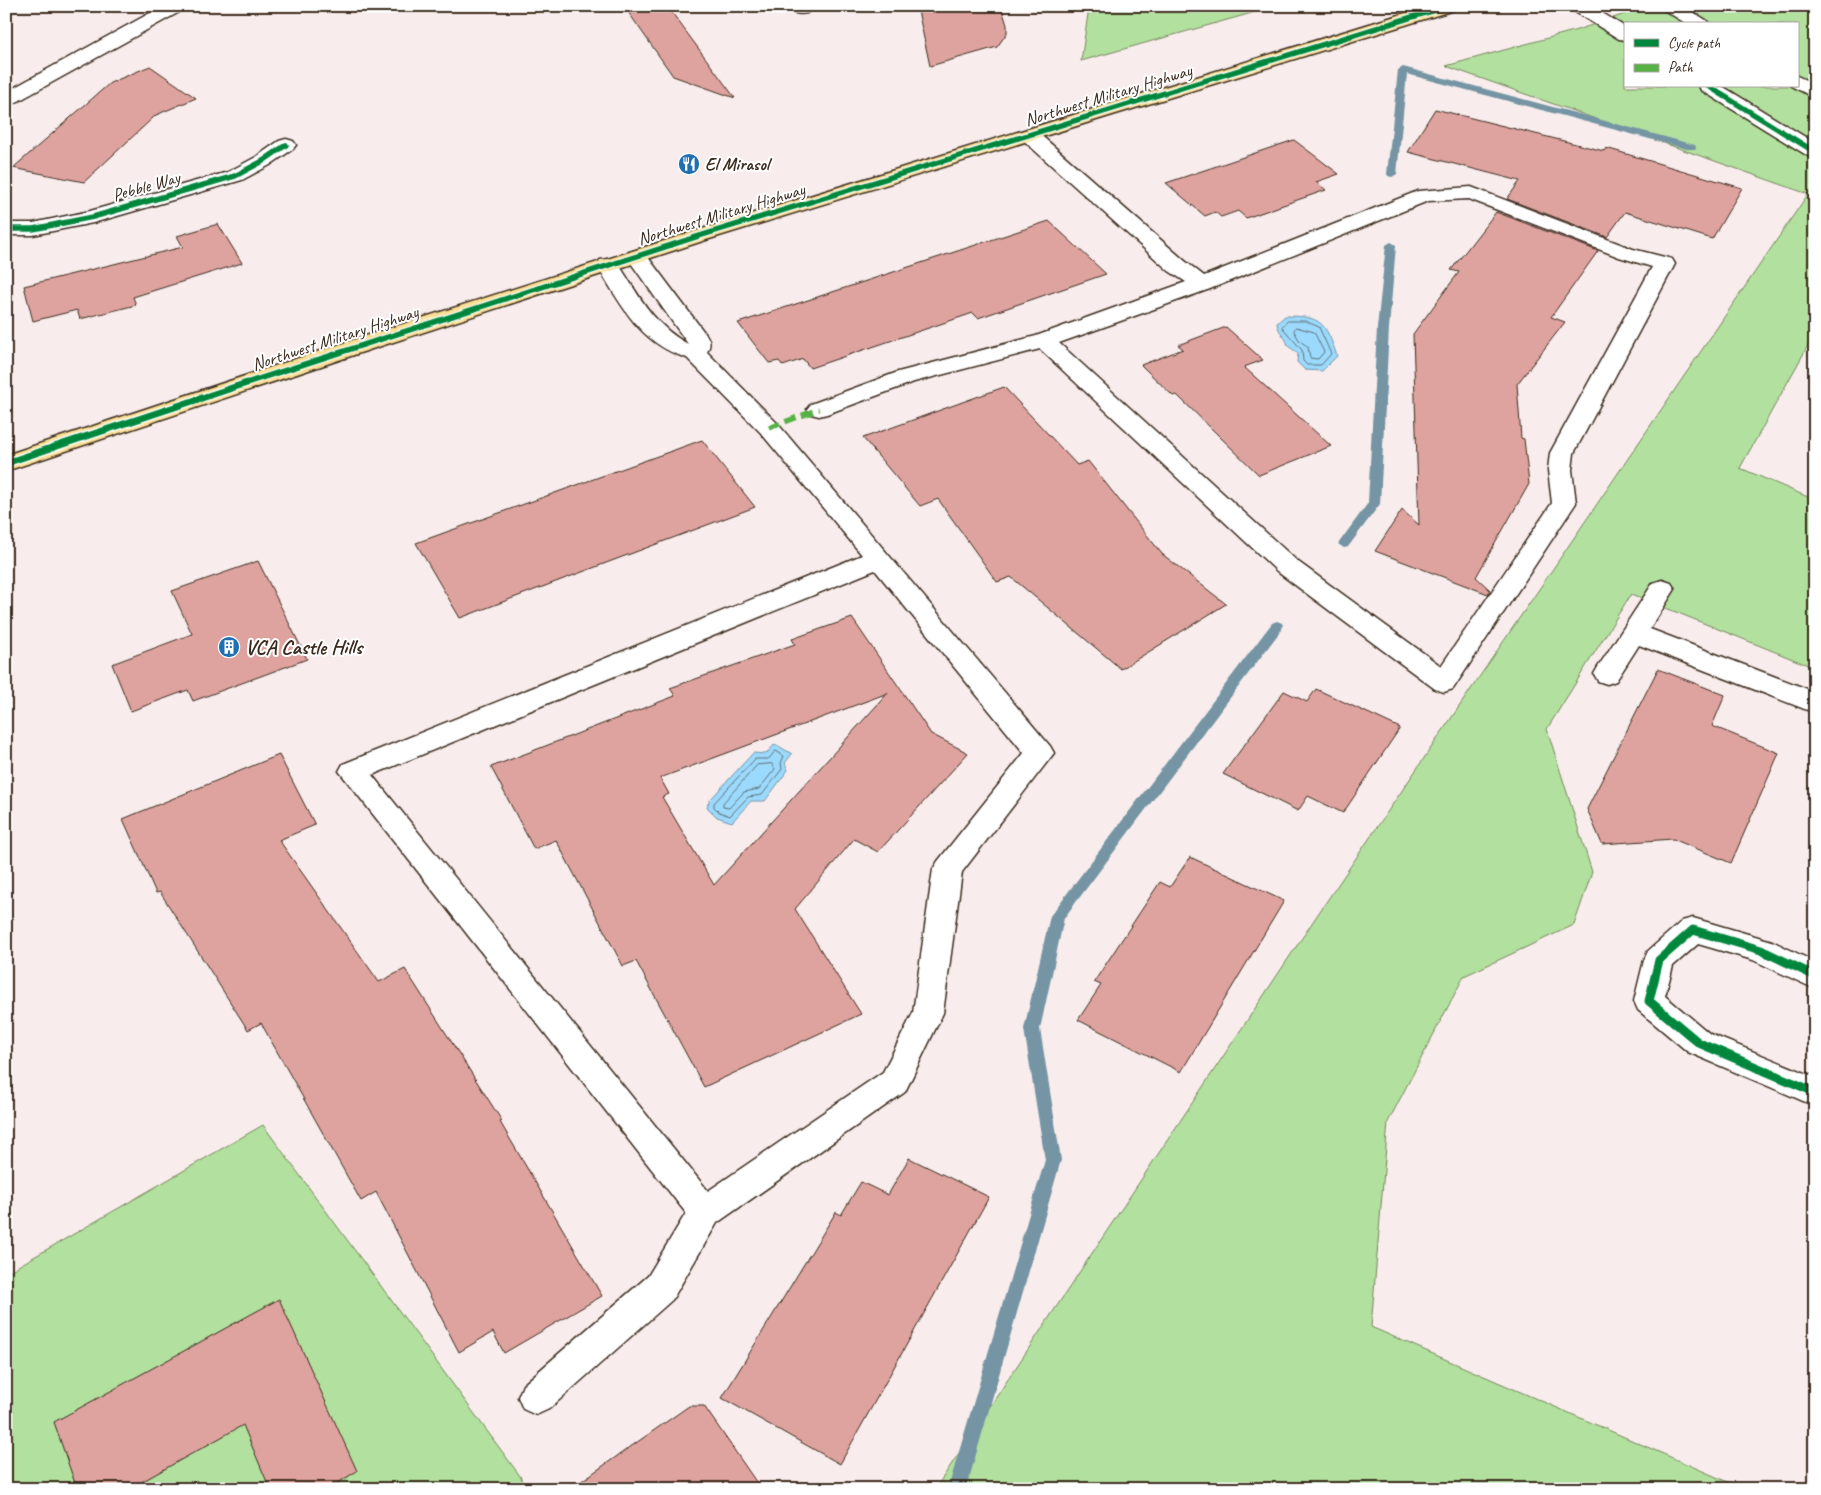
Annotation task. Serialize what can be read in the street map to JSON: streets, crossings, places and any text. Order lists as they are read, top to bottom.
{
  "streets": {
    "main road": ["Northwest Military Highway"],
    "street": ["Pebble Way"]
  },
  "places": {
    "restaurant": ["El Mirasol"],
    "building": ["VCA Castle Hills"]
  },
  "legend": ["Cycle path", "Path"]
}
